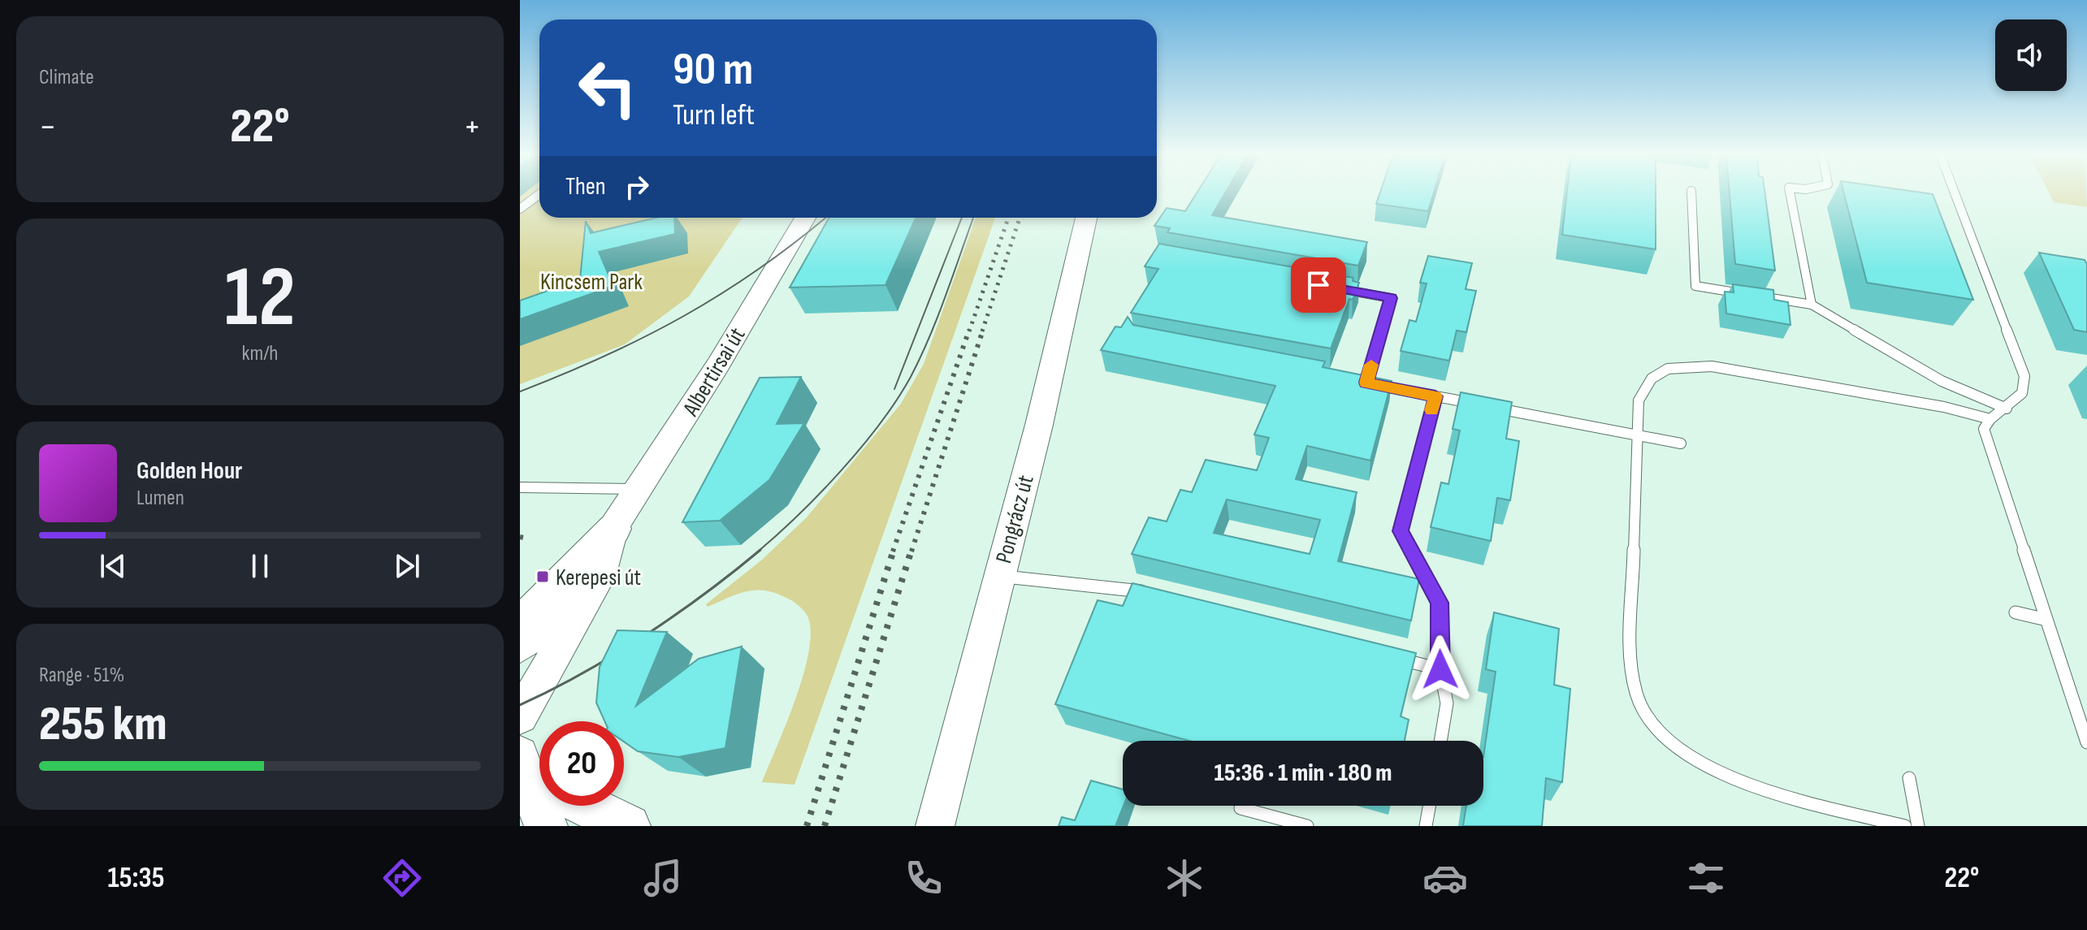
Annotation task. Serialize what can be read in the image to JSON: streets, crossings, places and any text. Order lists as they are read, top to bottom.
{
  "streets": {
    "street": ["Albertirsai út", "Pongrácz út"]
  },
  "parks": ["Kincsem Park"],
  "places": {
    "transit": ["Kerepesi út"]
  },
  "page": {
    "tile": [
      "Climate",
      ["12", "km/h"],
      ["Range · 51%", "255 km"]
    ],
    "turn": ["90 m", "Turn left"],
    "heat": ["−", "22°", "+"],
    "then": "Then",
    "song": ["Golden Hour", "Lumen"],
    "limit": "20",
    "trip": "15:36 · 1 min · 180 m",
    "tabs": ["15:35", "22°"]
  }
}
